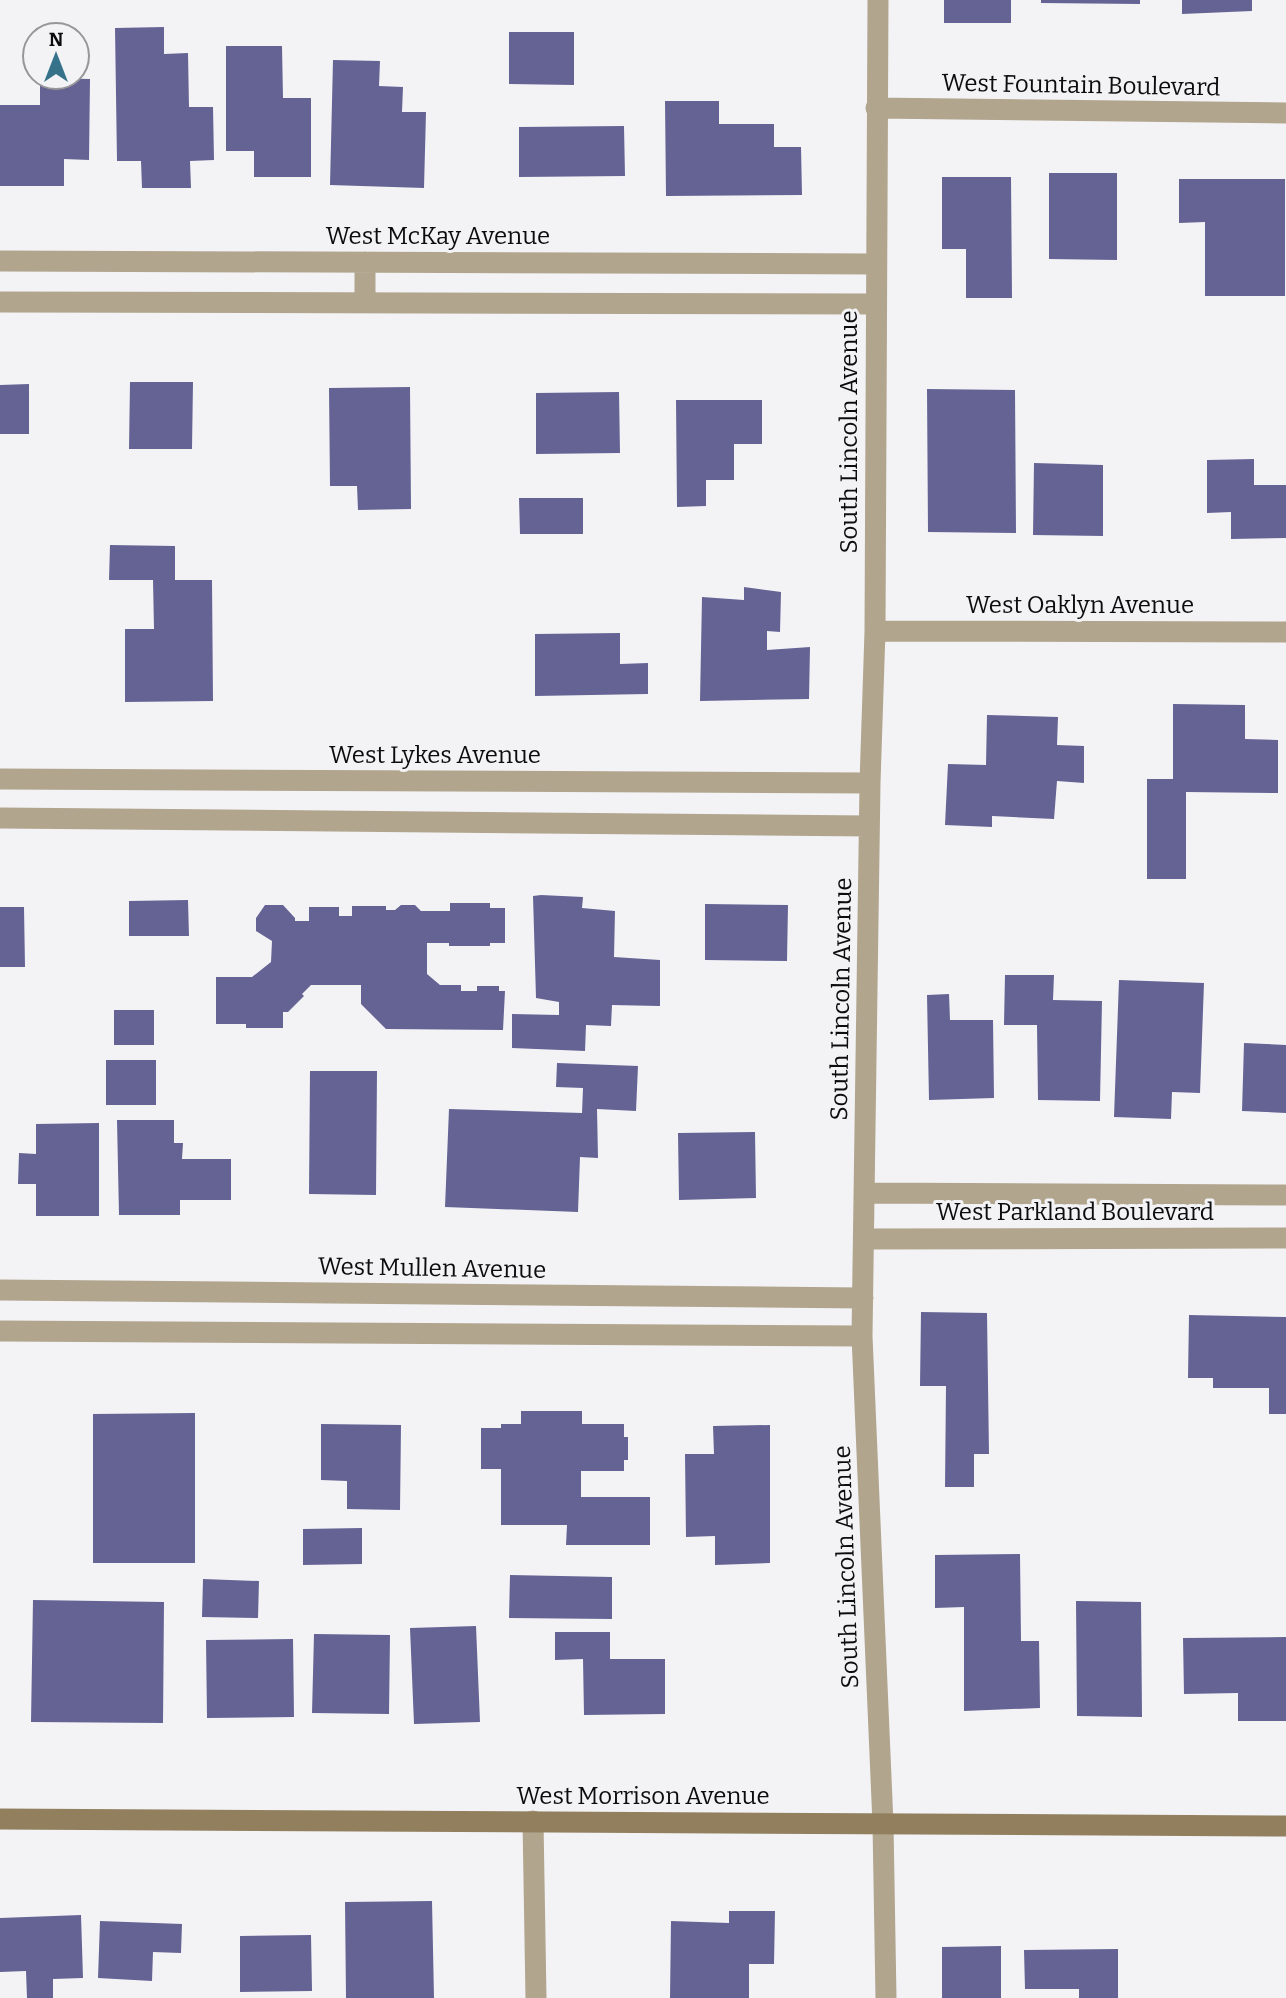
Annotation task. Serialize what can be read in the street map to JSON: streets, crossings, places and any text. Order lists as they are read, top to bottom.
{
  "streets": {
    "street": [
      "West Fountain Boulevard",
      "West McKay Avenue",
      "South Lincoln Avenue",
      "West Oaklyn Avenue",
      "West Lykes Avenue",
      "West Parkland Boulevard",
      "West Mullen Avenue",
      "West Morrison Avenue"
    ]
  },
  "crossings": [
    ["West Fountain Boulevard", "South Lincoln Avenue"],
    ["West McKay Avenue", "South Lincoln Avenue"],
    ["South Lincoln Avenue", "West Oaklyn Avenue"],
    ["South Lincoln Avenue", "West Lykes Avenue"],
    ["South Lincoln Avenue", "West Parkland Boulevard"],
    ["South Lincoln Avenue", "West Mullen Avenue"],
    ["South Lincoln Avenue", "West Morrison Avenue"]
  ],
  "north": "top"
}
